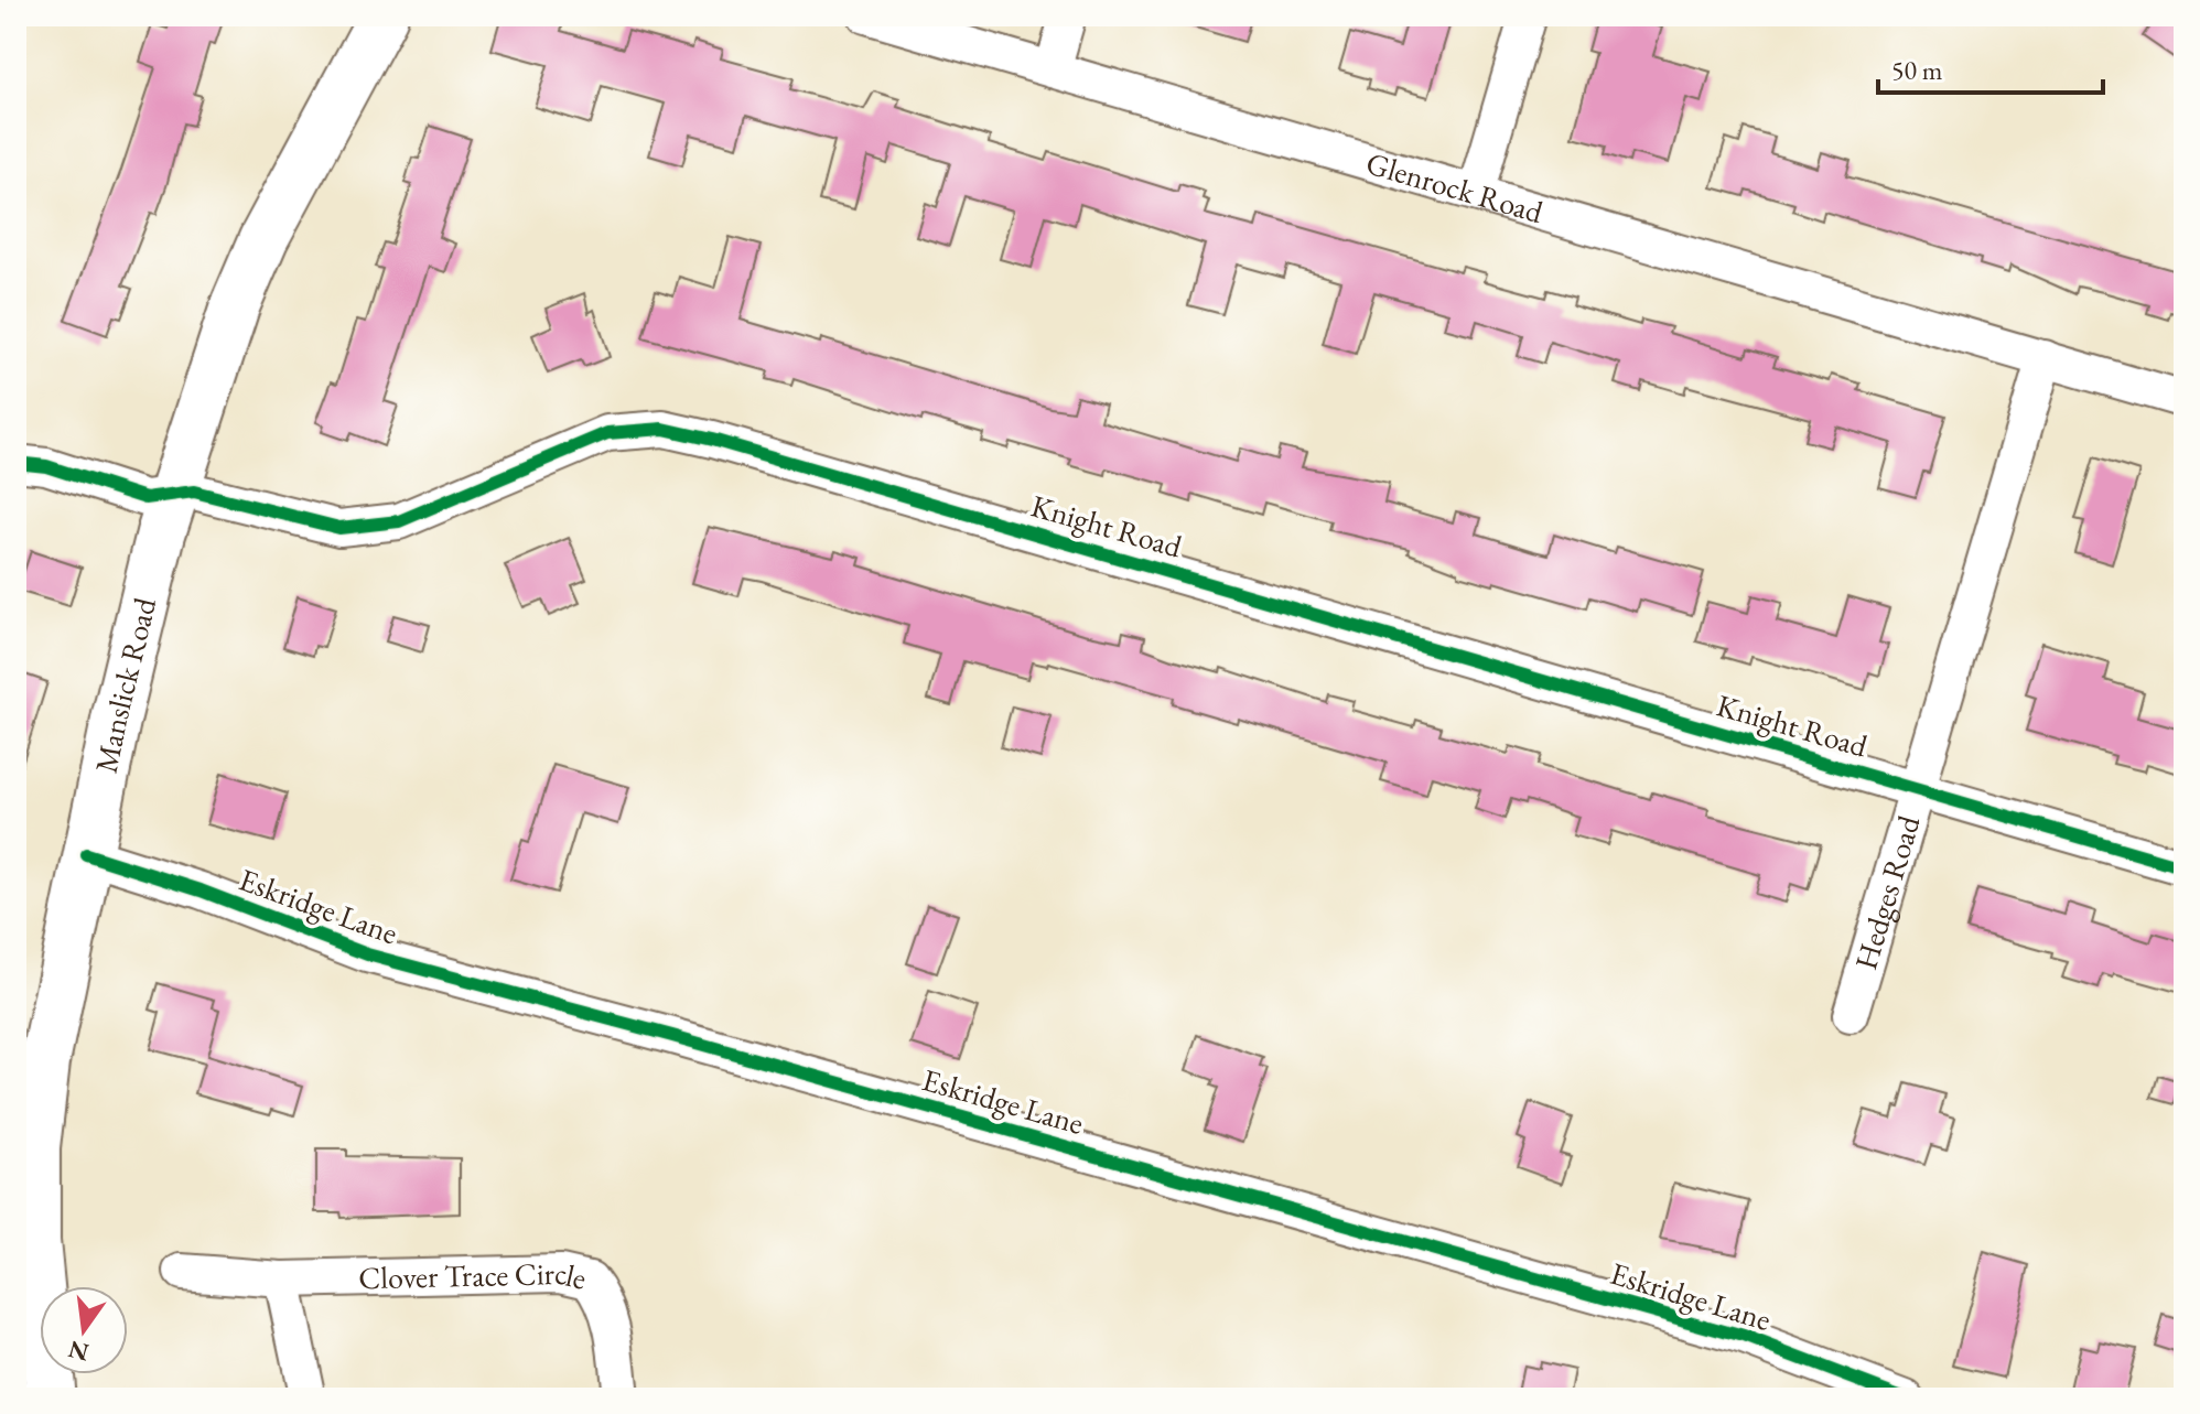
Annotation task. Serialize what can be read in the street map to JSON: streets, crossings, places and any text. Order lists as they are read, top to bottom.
{
  "streets": {
    "main road": ["Manslick Road"],
    "street": [
      "Glenrock Road",
      "Knight Road",
      "Hedges Road",
      "Eskridge Lane",
      "Clover Trace Circle"
    ]
  },
  "crossings": [
    ["Glenrock Road", "Hedges Road"],
    ["Knight Road", "Manslick Road"],
    ["Knight Road", "Hedges Road"],
    ["Manslick Road", "Eskridge Lane"]
  ],
  "scale_bar": "50 m",
  "north": "bottom"
}
